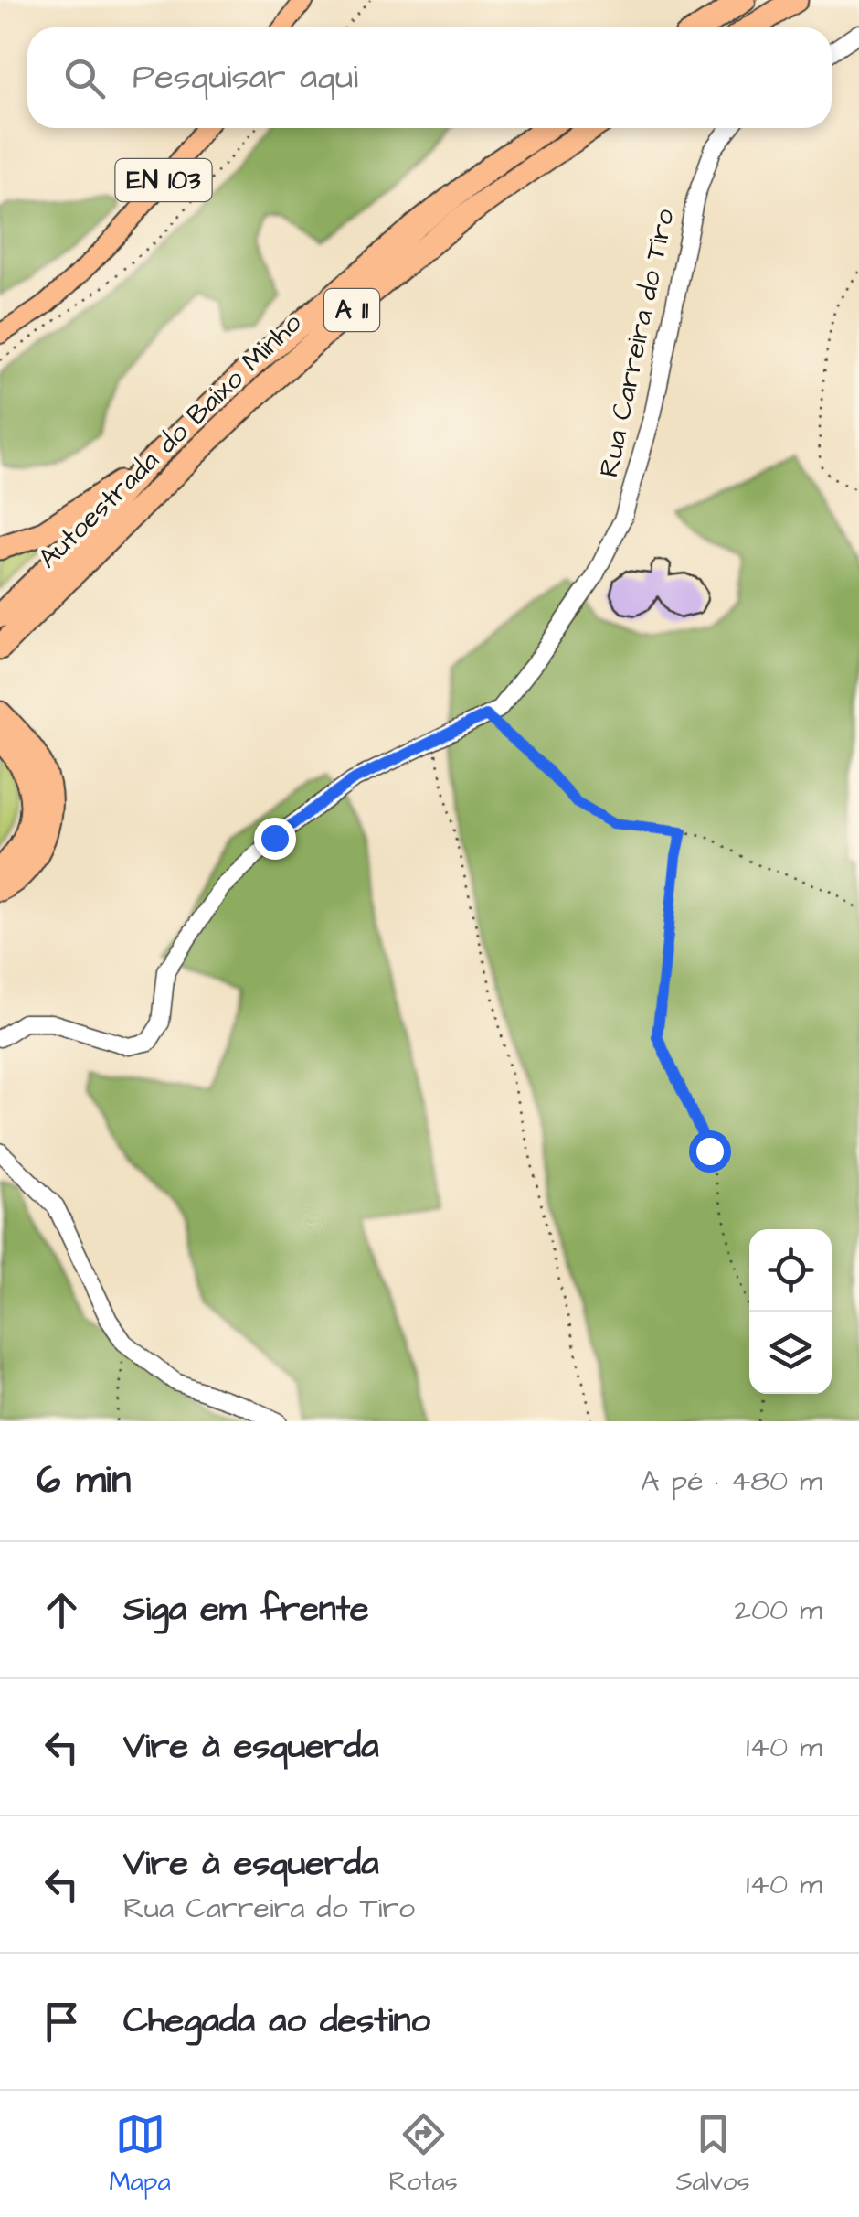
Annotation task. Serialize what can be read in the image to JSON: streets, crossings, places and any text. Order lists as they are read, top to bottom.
{
  "streets": {
    "highway": ["A 11", "Autoestrada do Baixo Minho"],
    "main road": ["EN 103"],
    "street": ["Rua Carreira do Tiro"]
  },
  "page": {
    "search": "Pesquisar aqui",
    "heading": ["6 min", "A pé · 480 m"],
    "list": [
      ["Siga em frente", "200 m"],
      ["Vire à esquerda", "140 m"],
      ["Vire à esquerda", "Rua Carreira do Tiro", "140 m"],
      "Chegada ao destino"
    ],
    "nav": ["Mapa", "Rotas", "Salvos"]
  }
}
